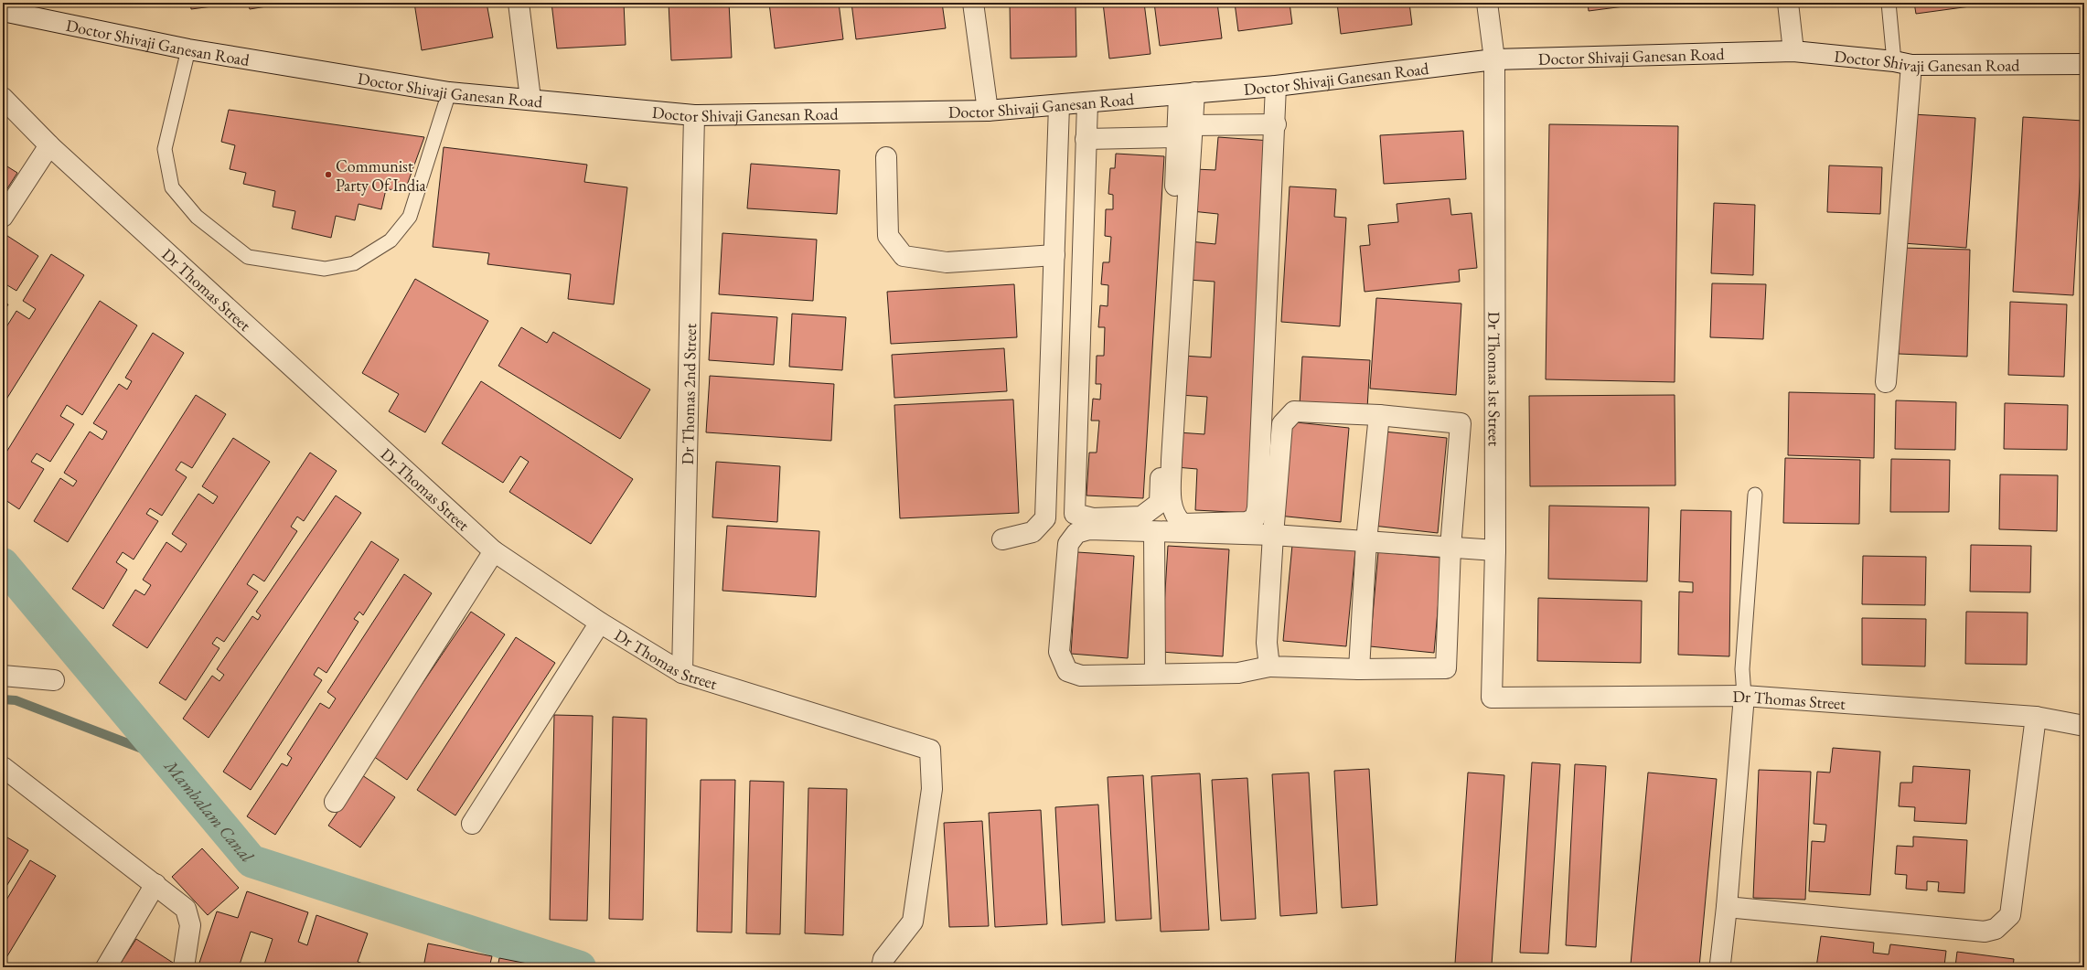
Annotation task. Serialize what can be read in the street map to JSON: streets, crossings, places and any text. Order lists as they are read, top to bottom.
{
  "streets": {
    "street": [
      "Doctor Shivaji Ganesan Road",
      "Dr Thomas Street",
      "Dr Thomas 1st Street",
      "Dr Thomas 2nd Street"
    ]
  },
  "crossings": [
    ["Doctor Shivaji Ganesan Road", "Dr Thomas 1st Street"],
    ["Doctor Shivaji Ganesan Road", "Dr Thomas 2nd Street"],
    ["Dr Thomas Street", "Dr Thomas 1st Street"],
    ["Dr Thomas Street", "Dr Thomas 2nd Street"]
  ],
  "water": ["Mambalam Canal"],
  "places": ["Communist Party Of India"]
}
